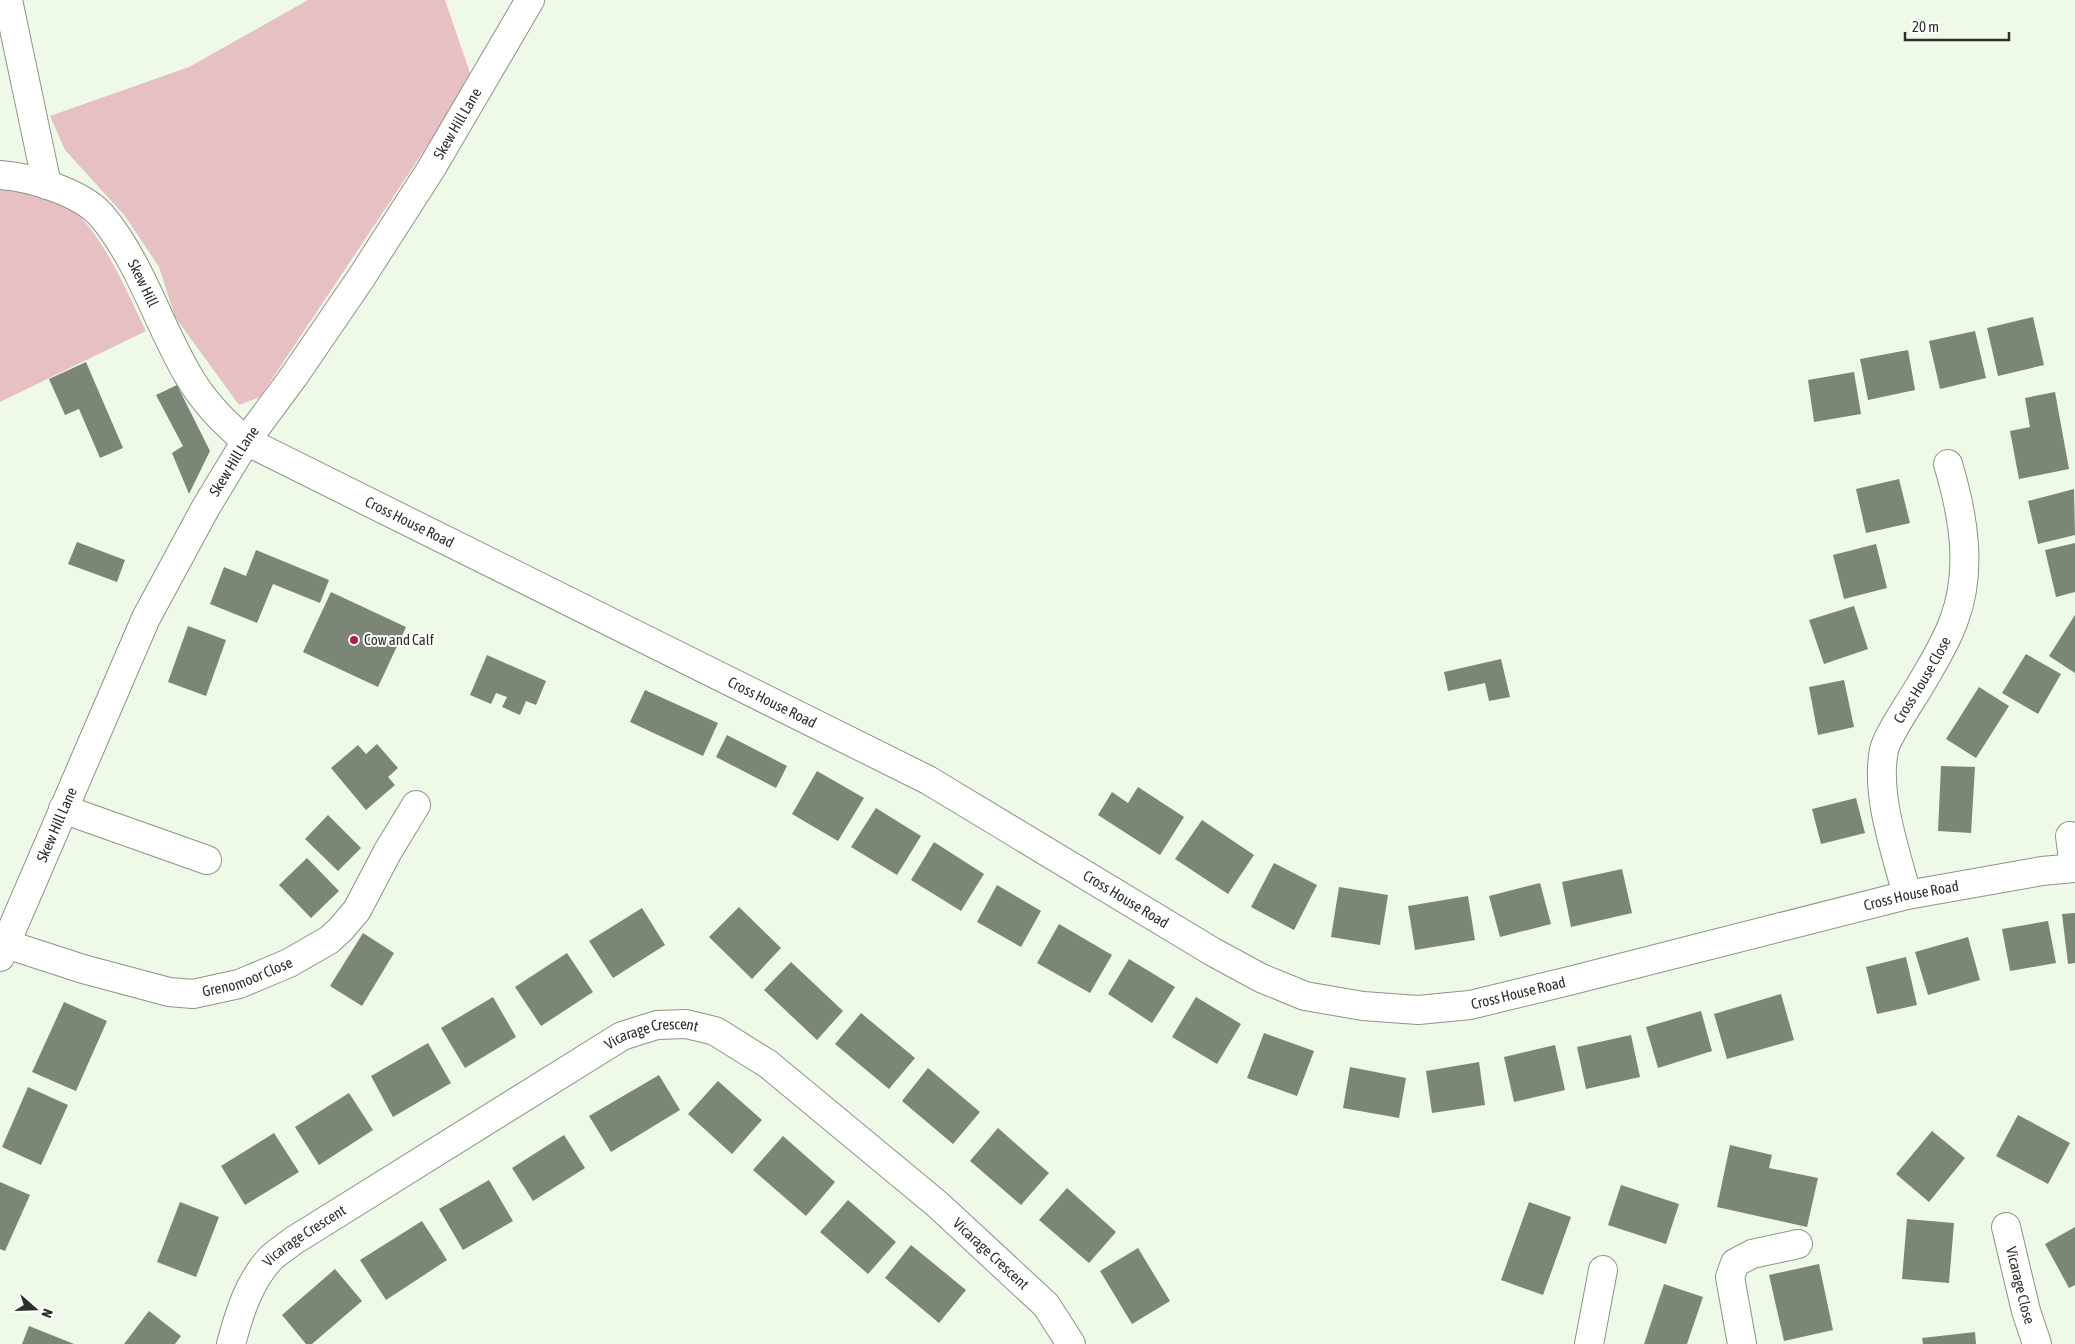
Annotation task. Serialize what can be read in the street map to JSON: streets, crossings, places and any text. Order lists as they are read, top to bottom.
{
  "streets": {
    "street": [
      "Skew Hill Lane",
      "Skew Hill",
      "Cross House Road",
      "Cross House Close",
      "Grenomoor Close",
      "Vicarage Crescent",
      "Vicarage Close"
    ]
  },
  "crossings": [
    ["Skew Hill Lane", "Skew Hill"],
    ["Skew Hill Lane", "Cross House Road"],
    ["Skew Hill Lane", "Grenomoor Close"],
    ["Skew Hill", "Cross House Road"],
    ["Cross House Road", "Cross House Close"]
  ],
  "places": ["Cow and Calf"],
  "scale_bar": "20 m",
  "north": "right"
}
